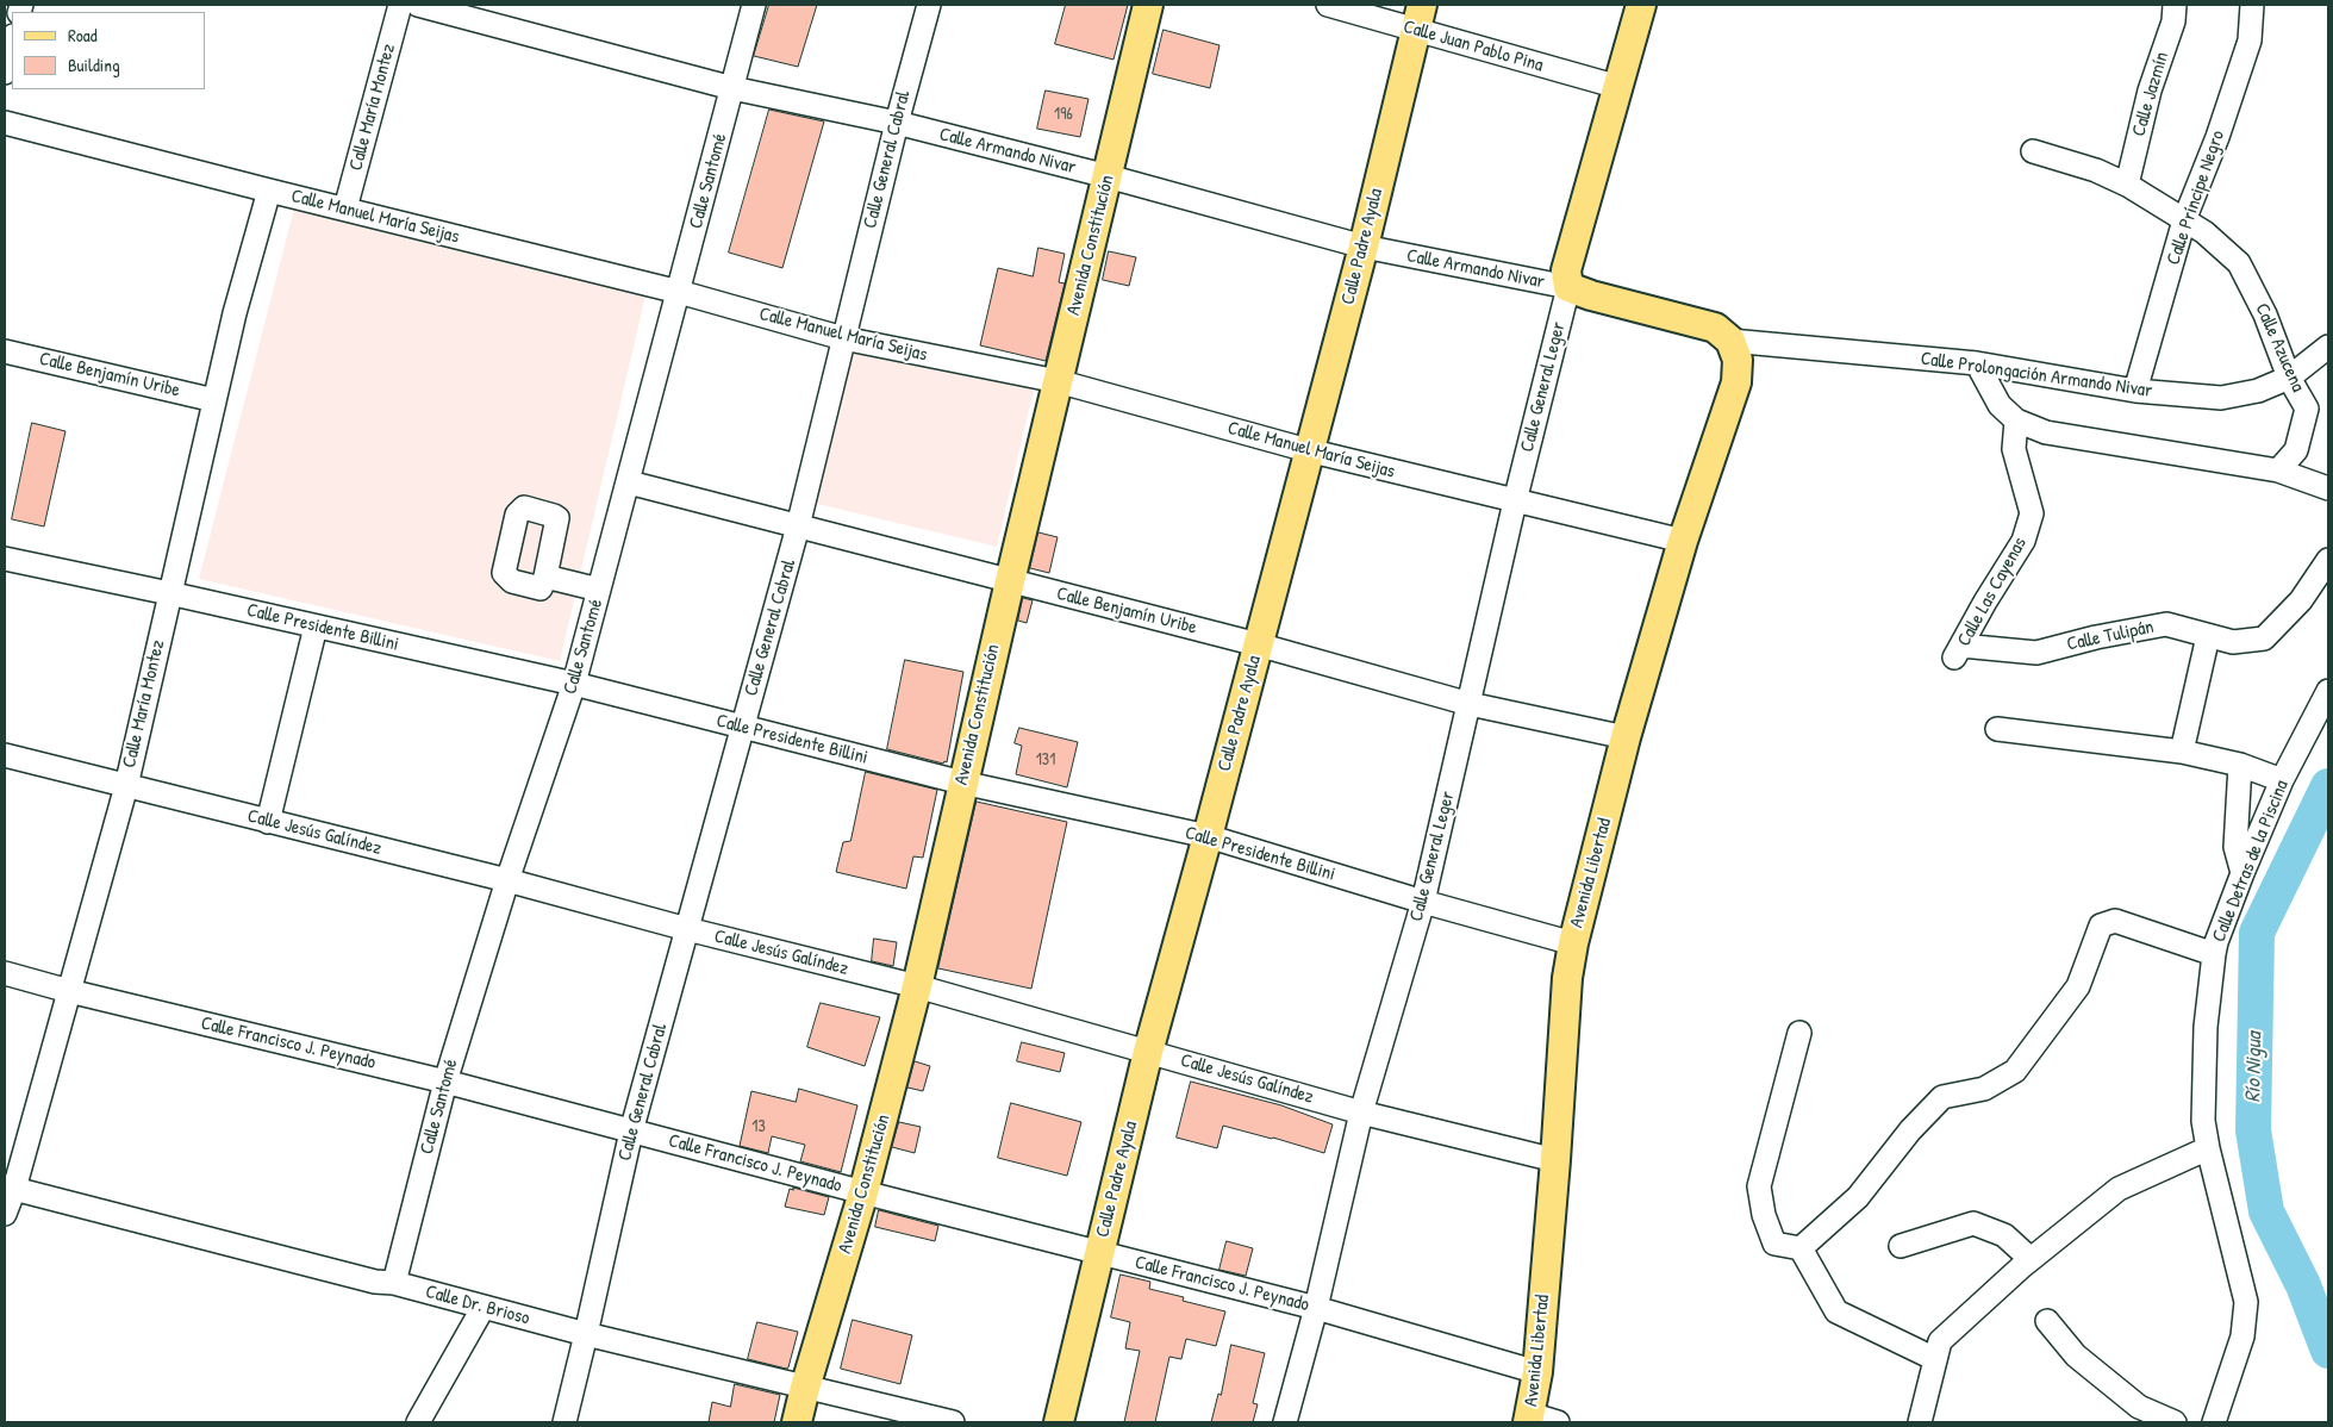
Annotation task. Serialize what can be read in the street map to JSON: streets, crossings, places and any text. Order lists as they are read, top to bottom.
{
  "streets": {
    "main road": [
      "Calle Armando Nivar",
      "Avenida Constitución",
      "Calle Padre Ayala",
      "Avenida Libertad"
    ],
    "street": [
      "Calle Juan Pablo Pina",
      "Calle Jazmín",
      "Calle María Montez",
      "Calle General Cabral",
      "Calle Santomé",
      "Calle Príncipe Negro",
      "Calle Manuel María Seijas",
      "Calle Azucena",
      "Calle Benjamín Uribe",
      "Calle Prolongación Armando Nivar",
      "Calle General Leger",
      "Calle Las Cayenas",
      "Calle Presidente Billini",
      "Calle Tulipán",
      "Calle Jesús Galíndez",
      "Calle Detras de la Piscina",
      "Calle Francisco J. Peynado",
      "Calle Dr. Brioso"
    ]
  },
  "crossings": [
    ["Calle Juan Pablo Pina", "Calle Padre Ayala"],
    ["Calle Jazmín", "Calle Azucena"],
    ["Calle María Montez", "Calle Manuel María Seijas"],
    ["Calle María Montez", "Calle Benjamín Uribe"],
    ["Calle María Montez", "Calle Presidente Billini"],
    ["Calle María Montez", "Calle Jesús Galíndez"],
    ["Calle María Montez", "Calle Francisco J. Peynado"],
    ["Calle María Montez", "Calle Dr. Brioso"],
    ["Calle Armando Nivar", "Calle General Cabral"],
    ["Calle Armando Nivar", "Calle Santomé"],
    ["Calle Armando Nivar", "Avenida Constitución"],
    ["Calle Armando Nivar", "Calle Padre Ayala"],
    ["Calle Armando Nivar", "Calle Prolongación Armando Nivar"],
    ["Calle Armando Nivar", "Calle General Leger"],
    ["Calle Armando Nivar", "Avenida Libertad"],
    ["Calle General Cabral", "Calle Manuel María Seijas"],
    ["Calle General Cabral", "Calle Benjamín Uribe"],
    ["Calle General Cabral", "Calle Presidente Billini"],
    ["Calle General Cabral", "Calle Jesús Galíndez"],
    ["Calle General Cabral", "Calle Francisco J. Peynado"],
    ["Calle General Cabral", "Calle Dr. Brioso"],
    ["Calle Santomé", "Calle Manuel María Seijas"],
    ["Calle Santomé", "Calle Benjamín Uribe"],
    ["Calle Santomé", "Calle Presidente Billini"],
    ["Calle Santomé", "Calle Jesús Galíndez"],
    ["Calle Santomé", "Calle Francisco J. Peynado"],
    ["Calle Santomé", "Calle Dr. Brioso"],
    ["Calle Príncipe Negro", "Calle Azucena"],
    ["Calle Príncipe Negro", "Calle Prolongación Armando Nivar"],
    ["Calle Manuel María Seijas", "Avenida Constitución"],
    ["Calle Manuel María Seijas", "Calle Padre Ayala"],
    ["Calle Manuel María Seijas", "Calle General Leger"],
    ["Calle Manuel María Seijas", "Avenida Libertad"],
    ["Avenida Constitución", "Calle Benjamín Uribe"],
    ["Avenida Constitución", "Calle Presidente Billini"],
    ["Avenida Constitución", "Calle Jesús Galíndez"],
    ["Avenida Constitución", "Calle Francisco J. Peynado"],
    ["Avenida Constitución", "Calle Dr. Brioso"],
    ["Calle Padre Ayala", "Calle Benjamín Uribe"],
    ["Calle Padre Ayala", "Calle Presidente Billini"],
    ["Calle Padre Ayala", "Calle Jesús Galíndez"],
    ["Calle Padre Ayala", "Calle Francisco J. Peynado"],
    ["Calle Azucena", "Calle Prolongación Armando Nivar"],
    ["Calle Benjamín Uribe", "Calle General Leger"],
    ["Calle Benjamín Uribe", "Avenida Libertad"],
    ["Calle Prolongación Armando Nivar", "Avenida Libertad"],
    ["Calle General Leger", "Calle Presidente Billini"],
    ["Calle General Leger", "Calle Jesús Galíndez"],
    ["Calle General Leger", "Calle Francisco J. Peynado"],
    ["Calle Las Cayenas", "Calle Tulipán"],
    ["Calle Presidente Billini", "Avenida Libertad"],
    ["Calle Jesús Galíndez", "Avenida Libertad"],
    ["Avenida Libertad", "Calle Francisco J. Peynado"]
  ],
  "water": ["Río Nigua"],
  "house_numbers": ["196", "131", "13"],
  "legend": ["Road", "Building"]
}
